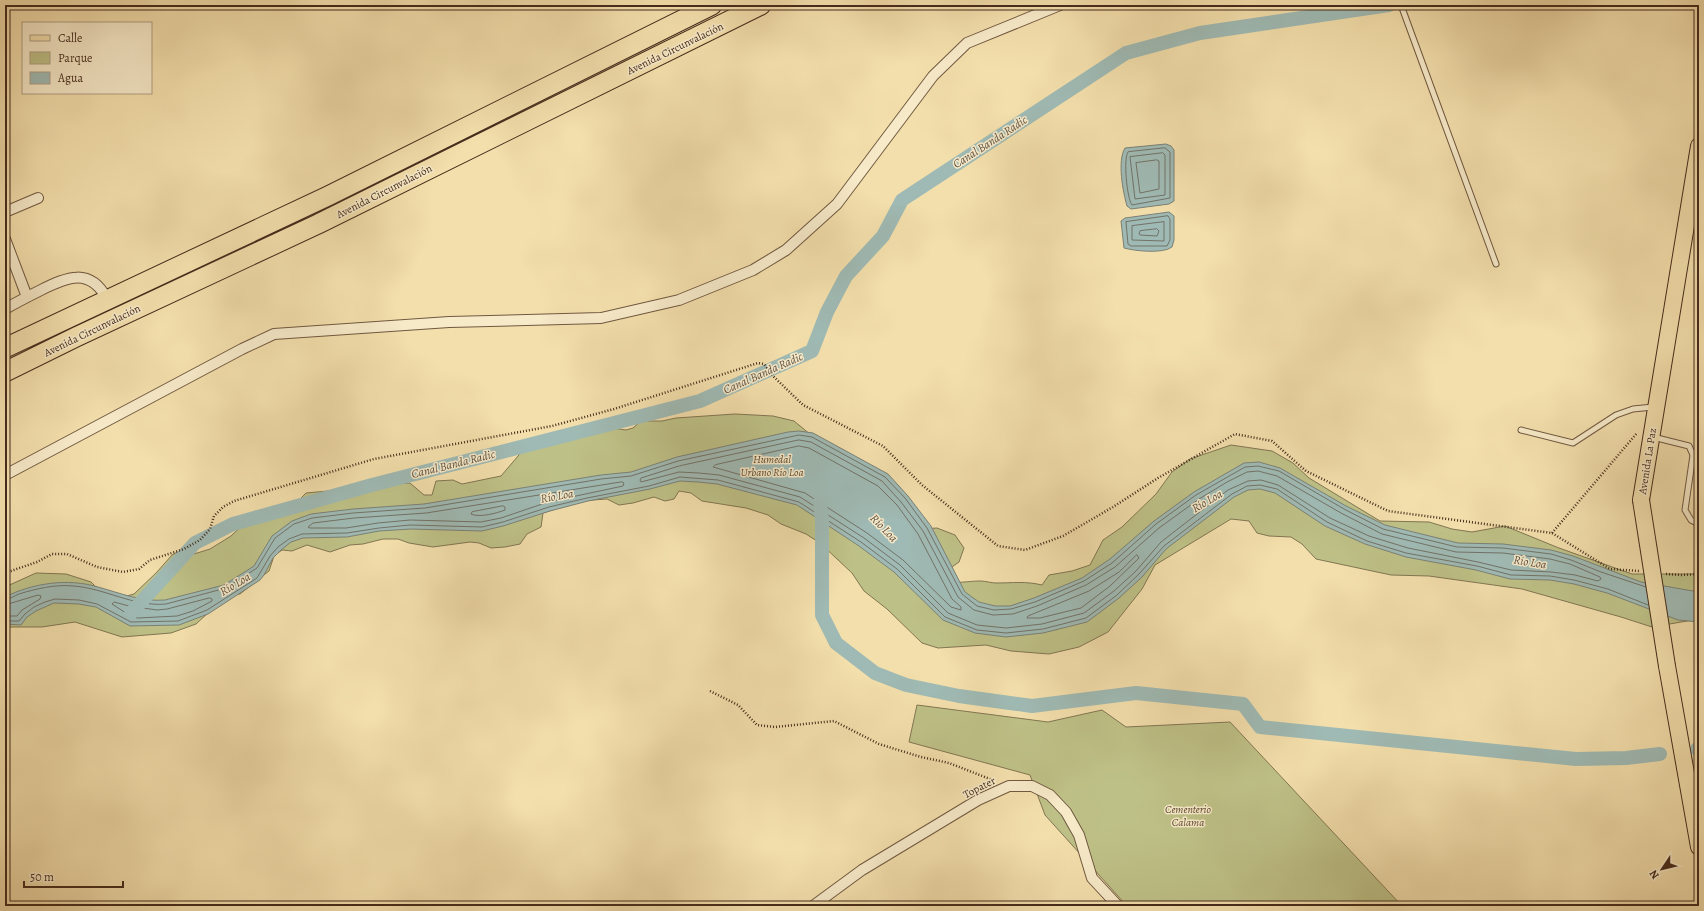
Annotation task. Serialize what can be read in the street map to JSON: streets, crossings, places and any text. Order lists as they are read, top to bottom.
{
  "streets": {
    "highway": ["Avenida Circunvalación"],
    "main road": ["Avenida La Paz"],
    "street": ["Topater"]
  },
  "water": ["Canal Banda Radic", "Río Loa"],
  "parks": ["Humedal Urbano Río Loa", "Cementerio Calama"],
  "legend": ["Calle", "Parque", "Agua"],
  "scale_bar": "50 m",
  "north": "bottom left"
}
